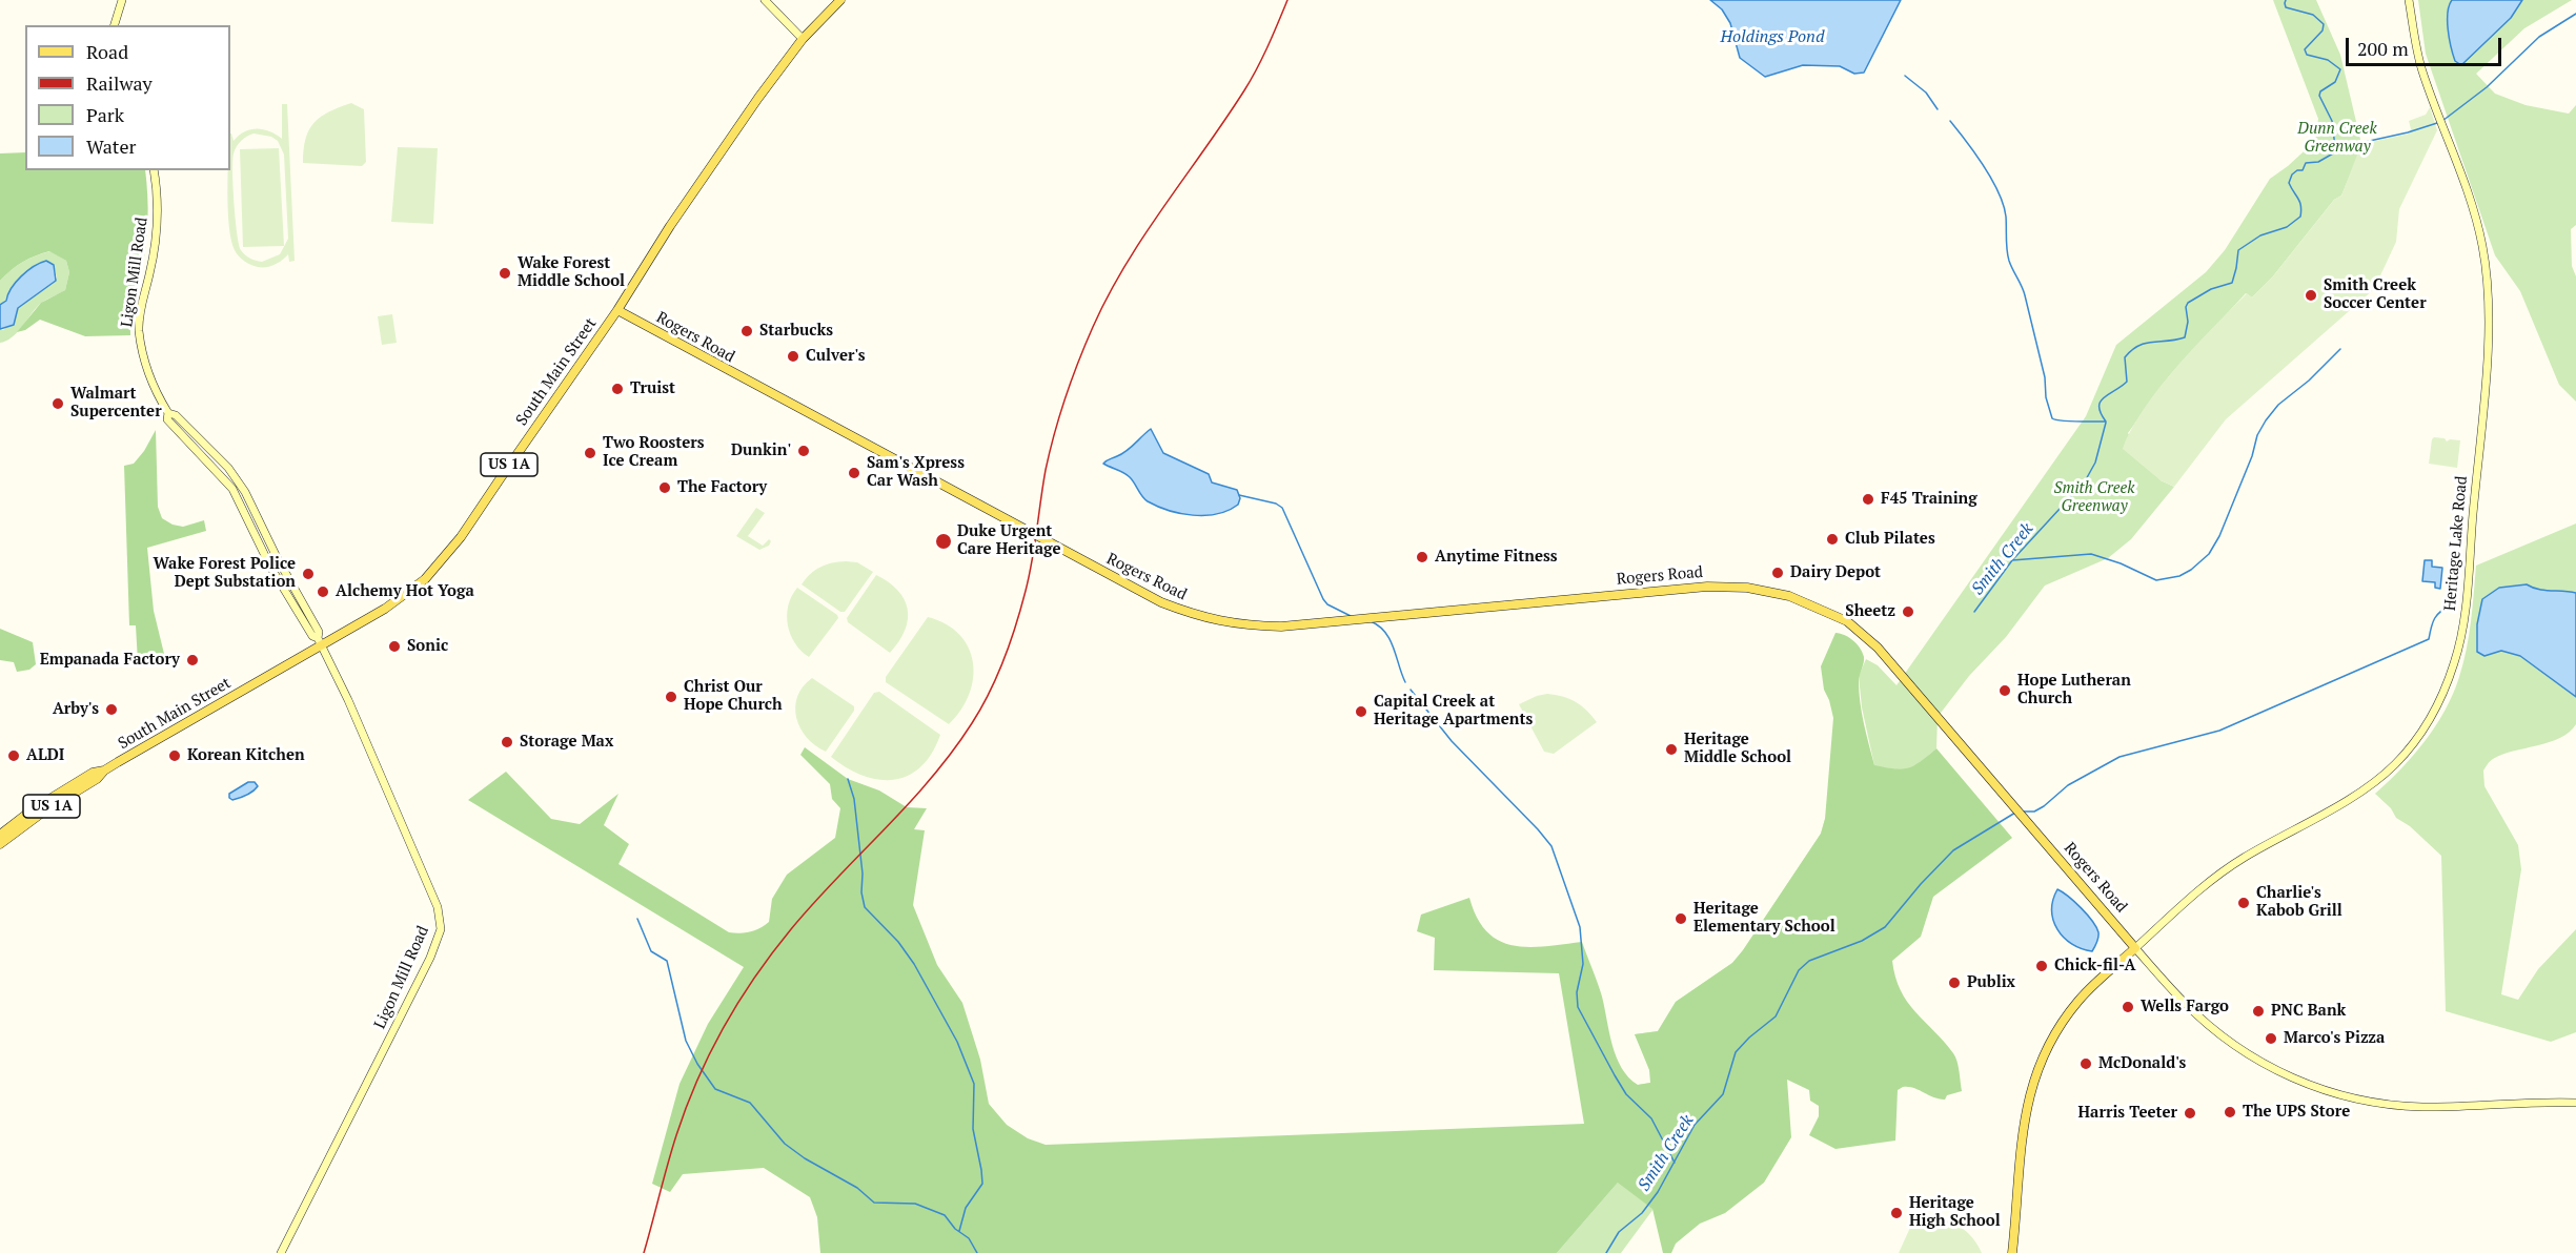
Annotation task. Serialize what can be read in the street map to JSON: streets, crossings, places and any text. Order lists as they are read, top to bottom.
{
  "streets": {
    "main road": [
      "Ligon Mill Road",
      "Rogers Road",
      "South Main Street",
      "US 1A",
      "Heritage Lake Road"
    ]
  },
  "crossings": [
    ["Ligon Mill Road", "South Main Street"],
    ["Rogers Road", "South Main Street"],
    ["Rogers Road", "Heritage Lake Road"]
  ],
  "water": ["Holdings Pond", "Smith Creek"],
  "parks": ["Dunn Creek Greenway", "Smith Creek Greenway"],
  "places": [
    "Wake Forest Middle School",
    "Smith Creek Soccer Center",
    "Starbucks",
    "Culver's",
    "Truist",
    "Walmart Supercenter",
    "Dunkin'",
    "Two Roosters Ice Cream",
    "Sam's Xpress Car Wash",
    "The Factory",
    "F45 Training",
    "Club Pilates",
    "Duke Urgent Care Heritage",
    "Anytime Fitness",
    "Dairy Depot",
    "Wake Forest Police Dept Substation",
    "Alchemy Hot Yoga",
    "Sheetz",
    "Sonic",
    "Empanada Factory",
    "Hope Lutheran Church",
    "Christ Our Hope Church",
    "Arby's",
    "Capital Creek at Heritage Apartments",
    "Storage Max",
    "Heritage Middle School",
    "ALDI",
    "Korean Kitchen",
    "Charlie's Kabob Grill",
    "Heritage Elementary School",
    "Chick-fil-A",
    "Publix",
    "Wells Fargo",
    "PNC Bank",
    "Marco's Pizza",
    "McDonald's",
    "The UPS Store",
    "Harris Teeter",
    "Heritage High School"
  ],
  "legend": [
    "Road",
    "Railway",
    "Park",
    "Water"
  ],
  "scale_bar": "200 m"
}
